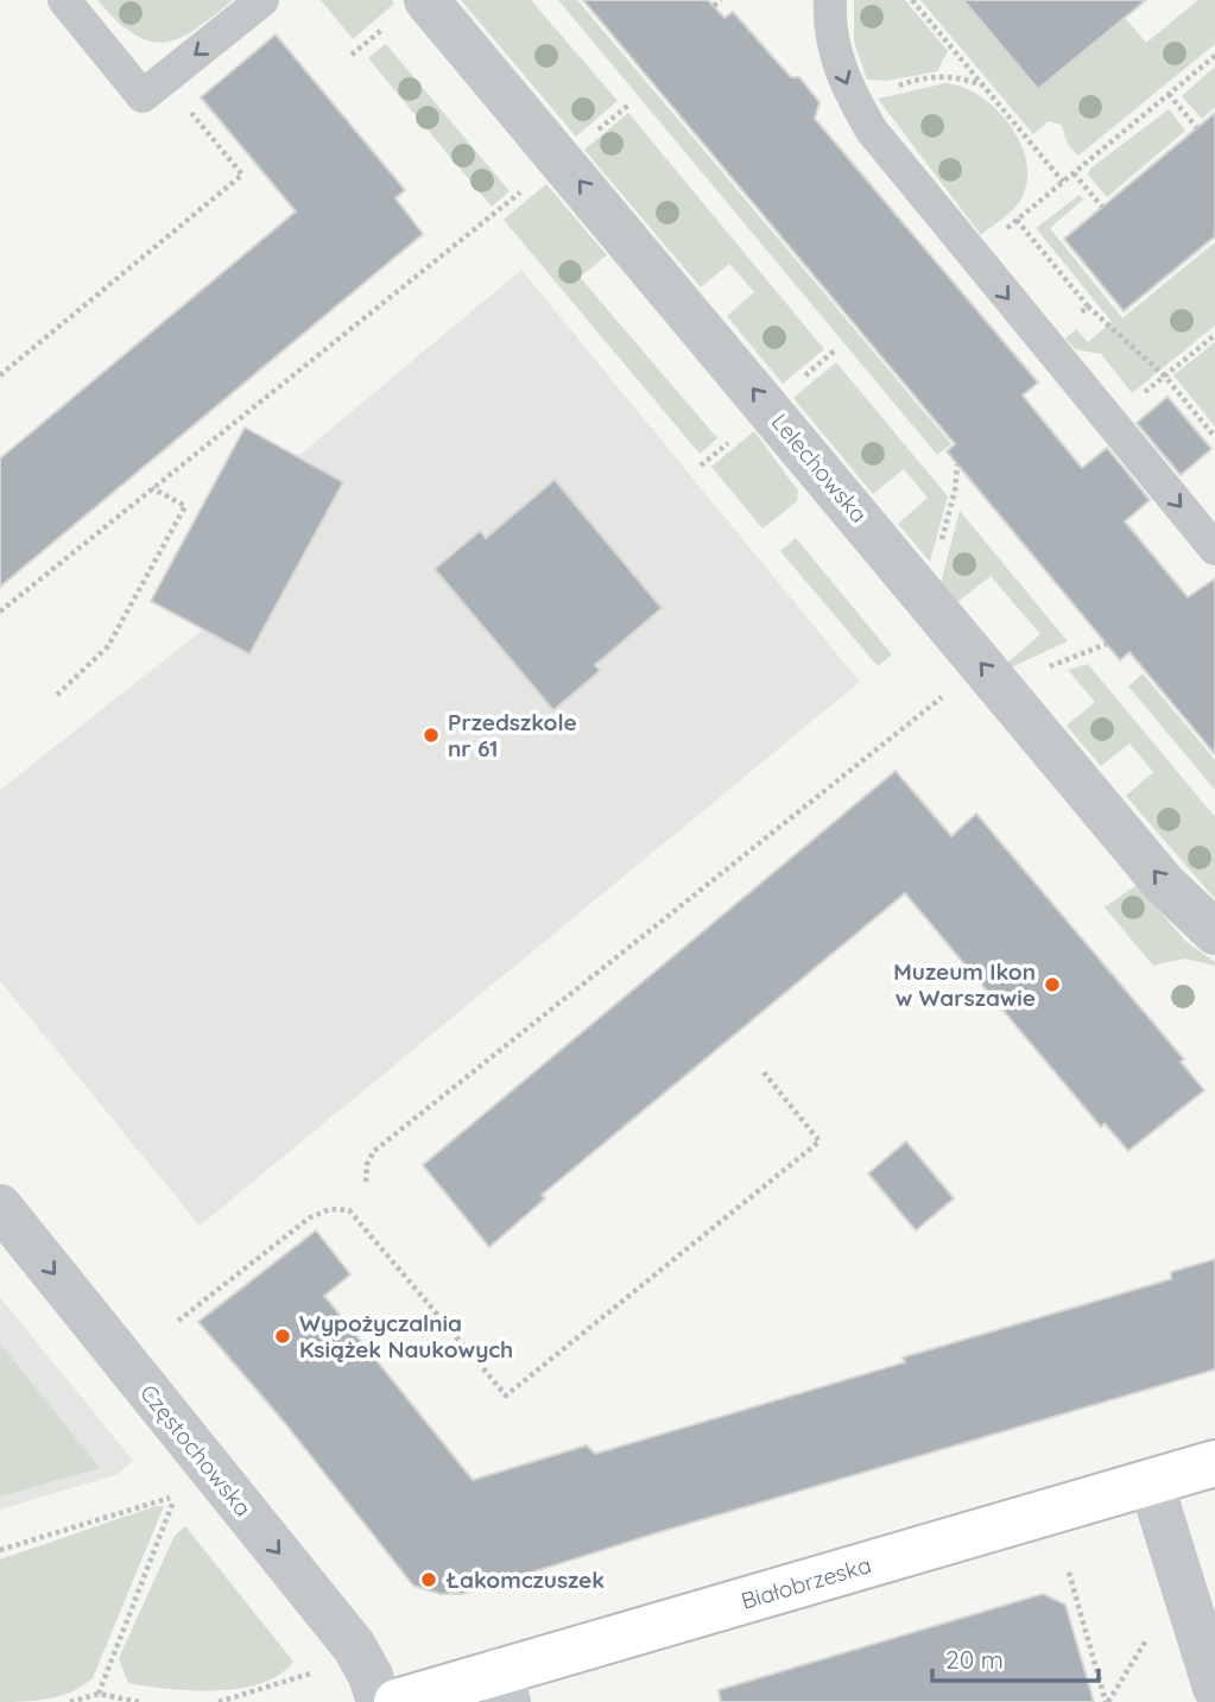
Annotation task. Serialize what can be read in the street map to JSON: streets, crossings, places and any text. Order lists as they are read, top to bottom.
{
  "streets": {
    "street": ["Lelechowska", "Częstochowska", "Białobrzeska"]
  },
  "one_way": ["Lelechowska", "Częstochowska"],
  "places": [
    "Przedszkole nr 61",
    "Muzeum Ikon w Warszawie",
    "Wypożyczalnia Książek Naukowych",
    "Łakomczuszek"
  ],
  "scale_bar": "20 m"
}
